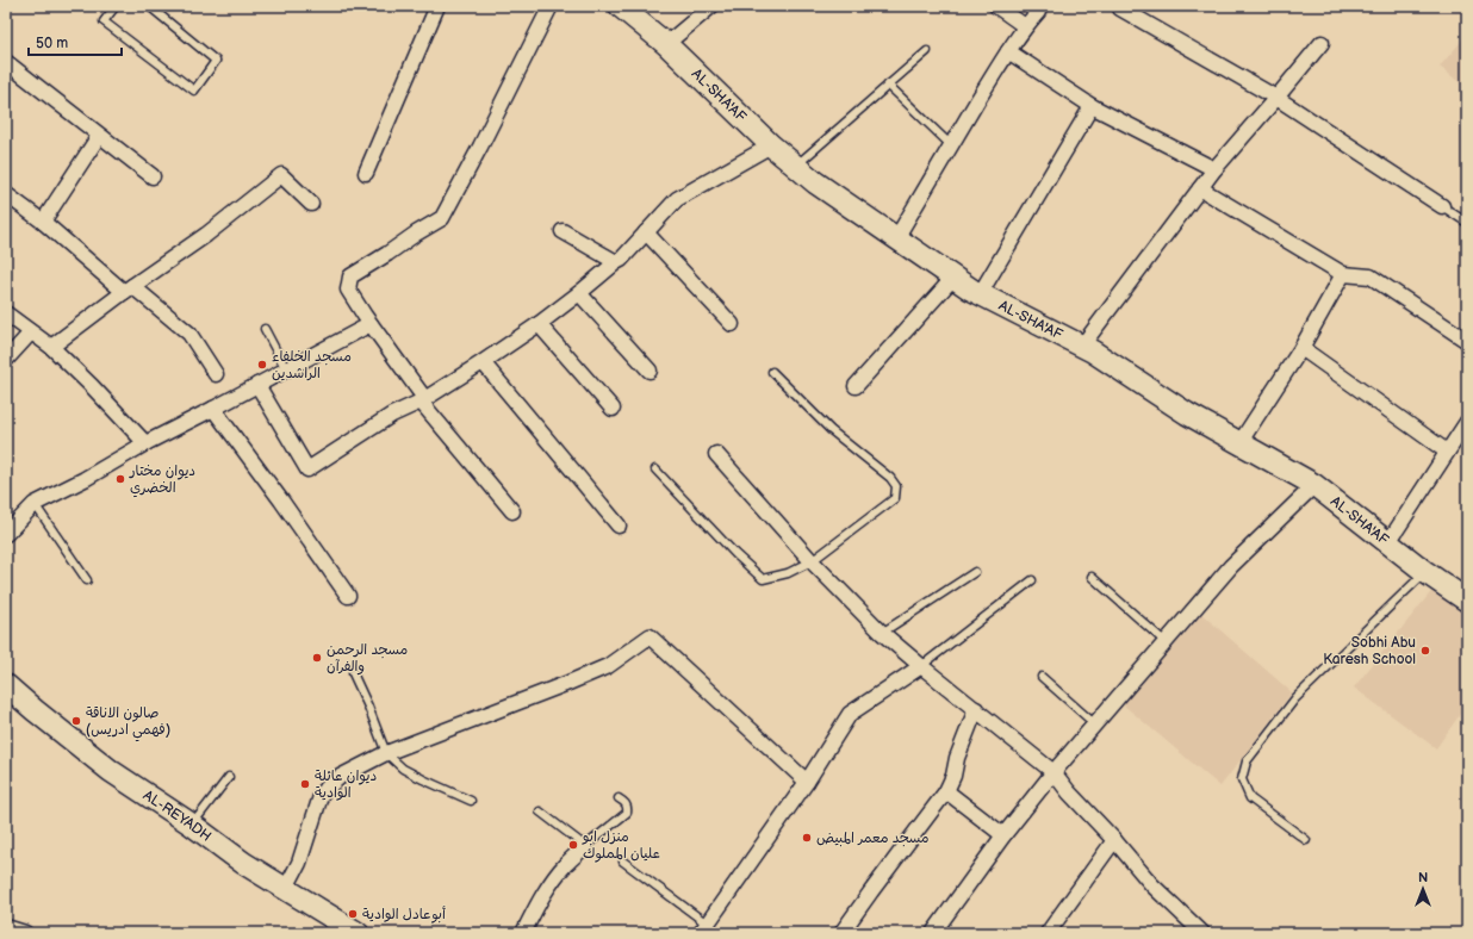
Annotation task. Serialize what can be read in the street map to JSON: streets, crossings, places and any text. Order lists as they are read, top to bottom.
{
  "streets": {
    "street": ["AL-SHA'AF", "AL-REYADH"]
  },
  "places": [
    "مسجد الخلفاء الراشدين",
    "ديوان مختار الخضري",
    "Sobhi Abu Karesh School",
    "مسجد الرحمن والفرآن",
    "صالون الاناقة (فهمي ادريس)",
    "ديوان عائلة الوادية",
    "مسجد معمر المبيض",
    "منزل ابو عليان المملوك",
    "أبوعادل الوادية"
  ],
  "scale_bar": "50 m",
  "north": "top"
}
